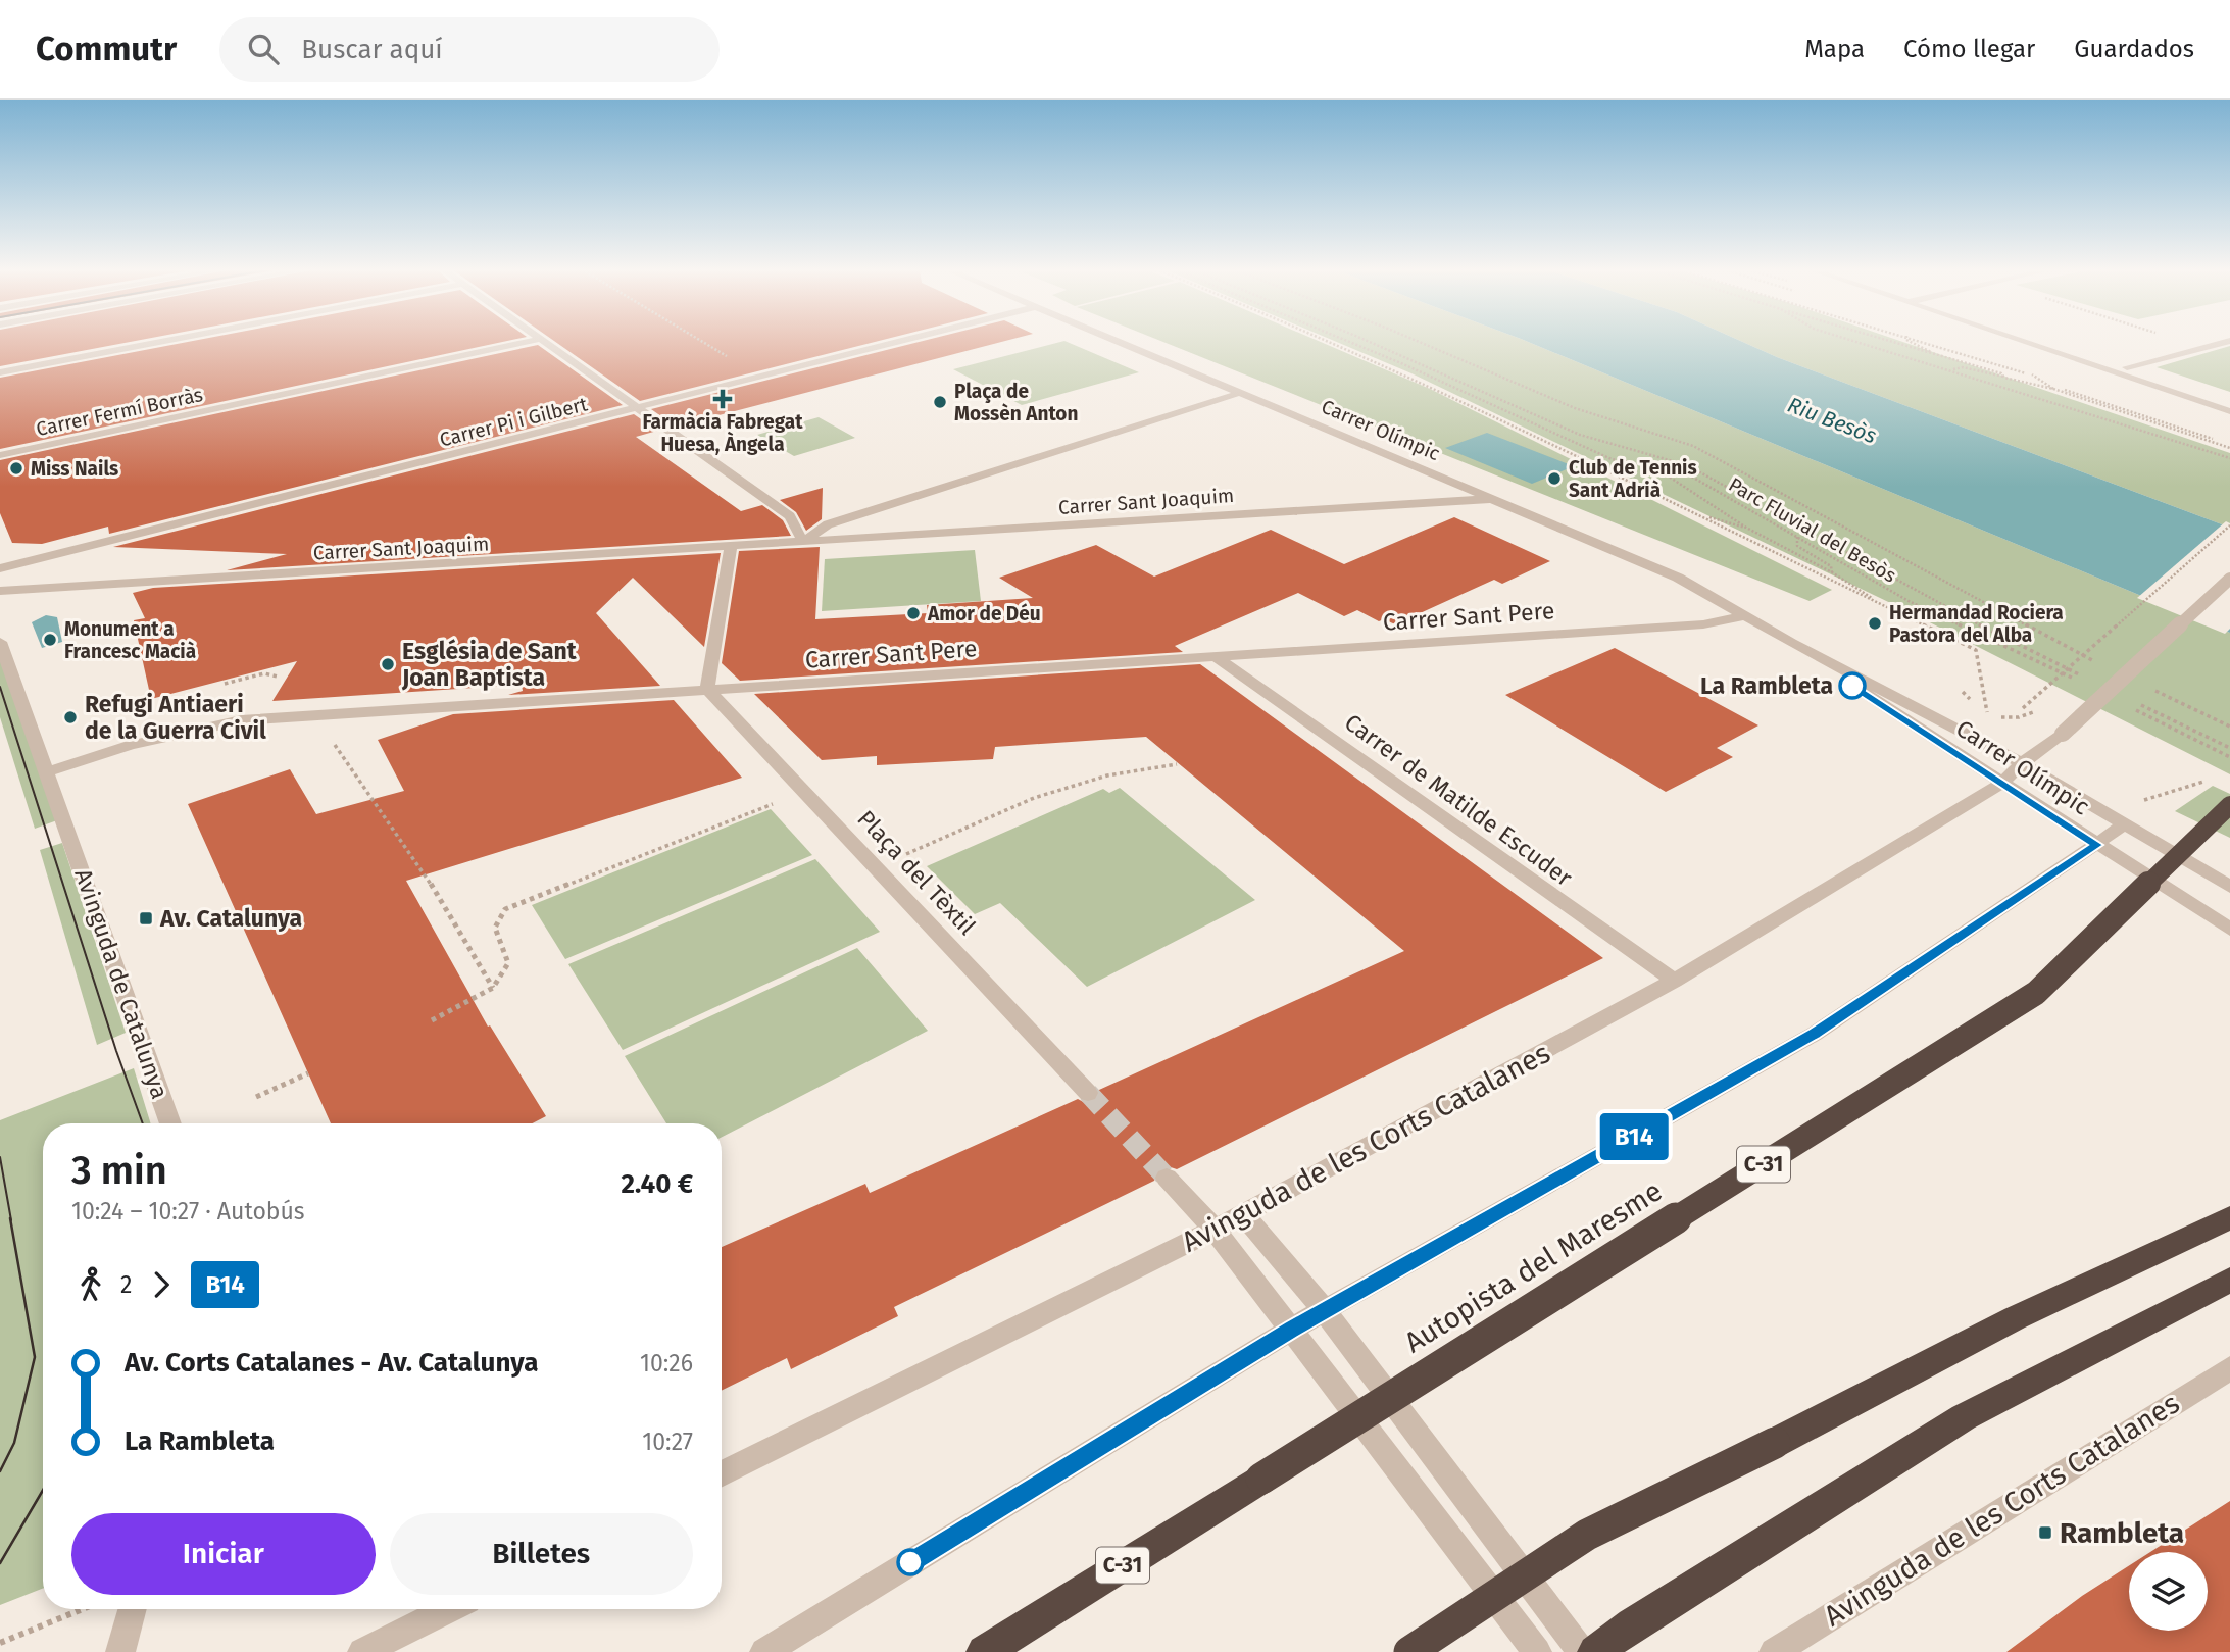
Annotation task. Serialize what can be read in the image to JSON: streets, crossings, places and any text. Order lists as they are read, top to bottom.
{
  "streets": {
    "highway": ["C-31", "Autopista del Maresme"],
    "street": [
      "Carrer Fermí Borràs",
      "Carrer Pi i Gilbert",
      "Carrer Olímpic",
      "Carrer Sant Joaquim",
      "Carrer Sant Pere",
      "Carrer de Matilde Escuder",
      "Plaça del Tèxtil",
      "Avinguda de Catalunya",
      "Avinguda de les Corts Catalanes"
    ],
    "path": ["Parc Fluvial del Besòs"]
  },
  "crossings": [
    ["Carrer Olímpic", "Carrer Sant Joaquim"],
    ["Carrer Olímpic", "Carrer Sant Pere"],
    ["Carrer Olímpic", "Avinguda de les Corts Catalanes"],
    ["Carrer Sant Pere", "Carrer de Matilde Escuder"],
    ["Carrer Sant Pere", "Plaça del Tèxtil"],
    ["Carrer Sant Pere", "Avinguda de Catalunya"],
    ["Carrer de Matilde Escuder", "Avinguda de les Corts Catalanes"]
  ],
  "water": ["Riu Besòs"],
  "places": {
    "health": ["Farmàcia Fabregat Huesa, Àngela"],
    "other": [
      "Plaça de Mossèn Anton",
      "Miss Nails",
      "Club de Tennis Sant Adrià",
      "Amor de Déu",
      "Hermandad Rociera Pastora del Alba",
      "Monument a Francesc Macià",
      "Església de Sant Joan Baptista",
      "La Rambleta",
      "Refugi Antiaeri de la Guerra Civil"
    ],
    "transit": ["Av. Catalunya", "Rambleta"]
  },
  "lines": ["bus line B14"],
  "page": {
    "header": "Commutr",
    "search": "Buscar aquí",
    "nav": ["Mapa", "Cómo llegar", "Guardados"],
    "on_map": "B14",
    "heading": ["3 min", "10:24 – 10:27 · Autobús", "2.40 €"],
    "legs": ["2", "B14"],
    "list": [
      {
        "name": "Av. Corts Catalanes - Av. Catalunya",
        "value": "10:26"
      },
      {
        "name": "La Rambleta",
        "value": "10:27"
      }
    ],
    "buttons": ["Iniciar", "Billetes"]
  }
}
